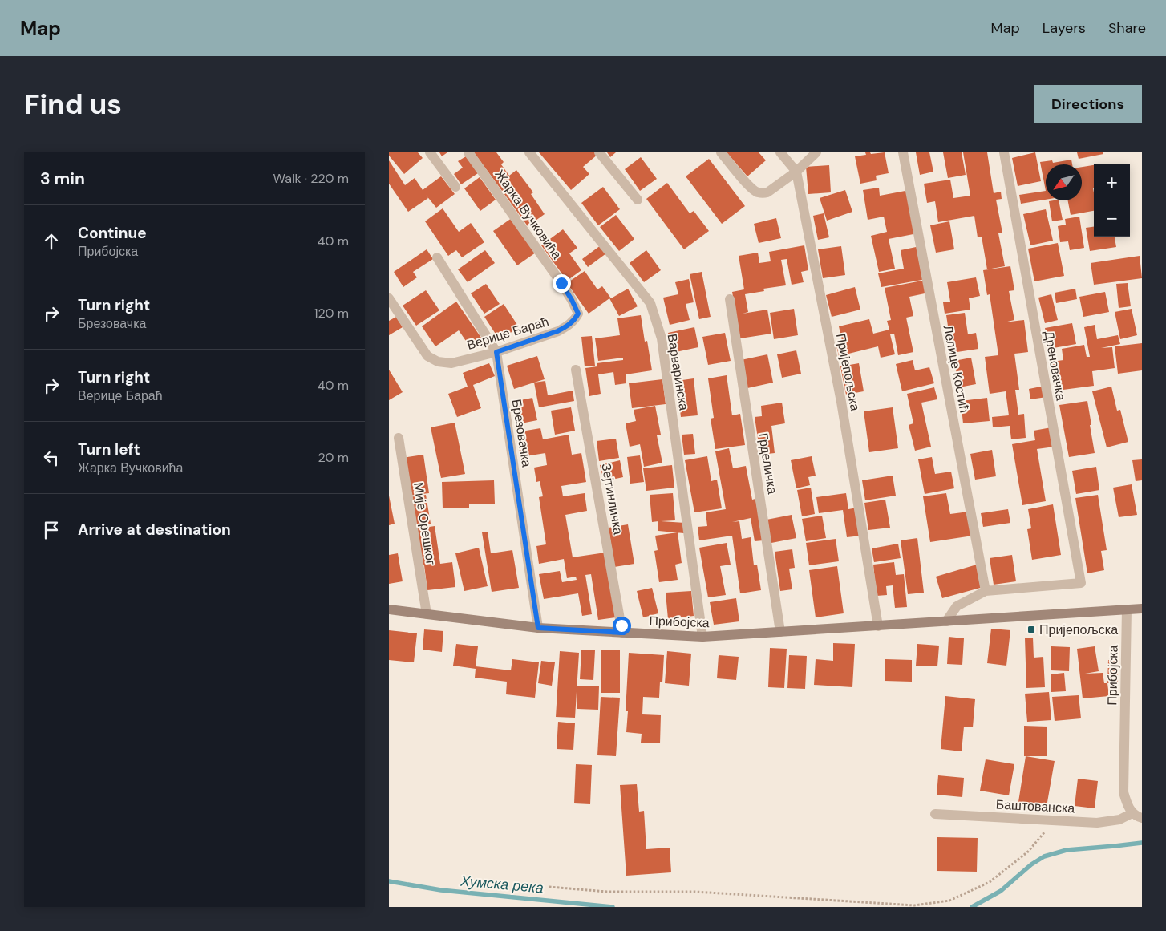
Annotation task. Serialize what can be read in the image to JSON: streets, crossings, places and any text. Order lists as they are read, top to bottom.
{
  "streets": {
    "street": [
      "Жарка Вучковића",
      "Верице Бараћ",
      "Дреновачка",
      "Лелице Костић",
      "Варваринска",
      "Пријепољска",
      "Брезовачка",
      "Грделичка",
      "Зејтинличка",
      "Мије Орешког",
      "Прибојска",
      "Баштованска"
    ]
  },
  "crossings": [
    ["Жарка Вучковића", "Верице Бараћ"],
    ["Верице Бараћ", "Брезовачка"],
    ["Дреновачка", "Лелице Костић"],
    ["Варваринска", "Прибојска"],
    ["Пријепољска", "Прибојска"],
    ["Брезовачка", "Прибојска"],
    ["Грделичка", "Прибојска"],
    ["Зејтинличка", "Прибојска"],
    ["Мије Орешког", "Прибојска"],
    ["Прибојска", "Баштованска"]
  ],
  "water": ["Хумска река"],
  "places": {
    "transit": ["Пријепољска"]
  },
  "north": "bottom left",
  "page": {
    "header": "Map",
    "nav": ["Map", "Layers", "Share"],
    "buttons": "Directions",
    "title": "Find us",
    "heading": ["3 min", "Walk · 220 m"],
    "map_buttons": ["+", "−"],
    "list": [
      ["Continue", "Прибојска", "40 m"],
      ["Turn right", "Брезовачка", "120 m"],
      ["Turn right", "Верице Бараћ", "40 m"],
      ["Turn left", "Жарка Вучковића", "20 m"],
      "Arrive at destination"
    ]
  }
}
